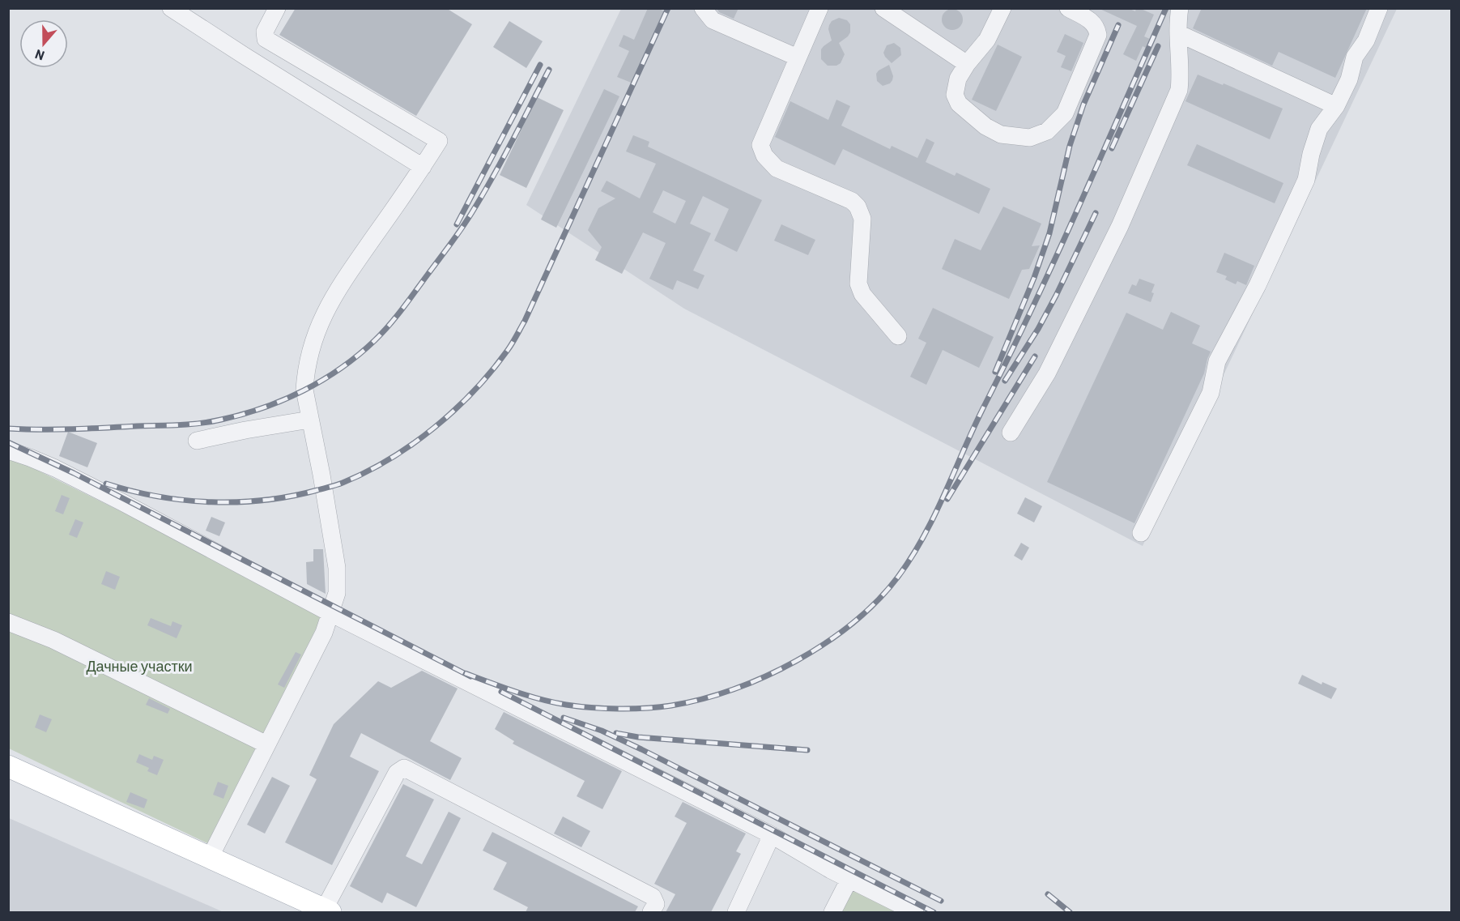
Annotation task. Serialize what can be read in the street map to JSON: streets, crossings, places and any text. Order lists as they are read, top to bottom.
{
  "parks": ["Дачные участки"],
  "north": "bottom"
}
